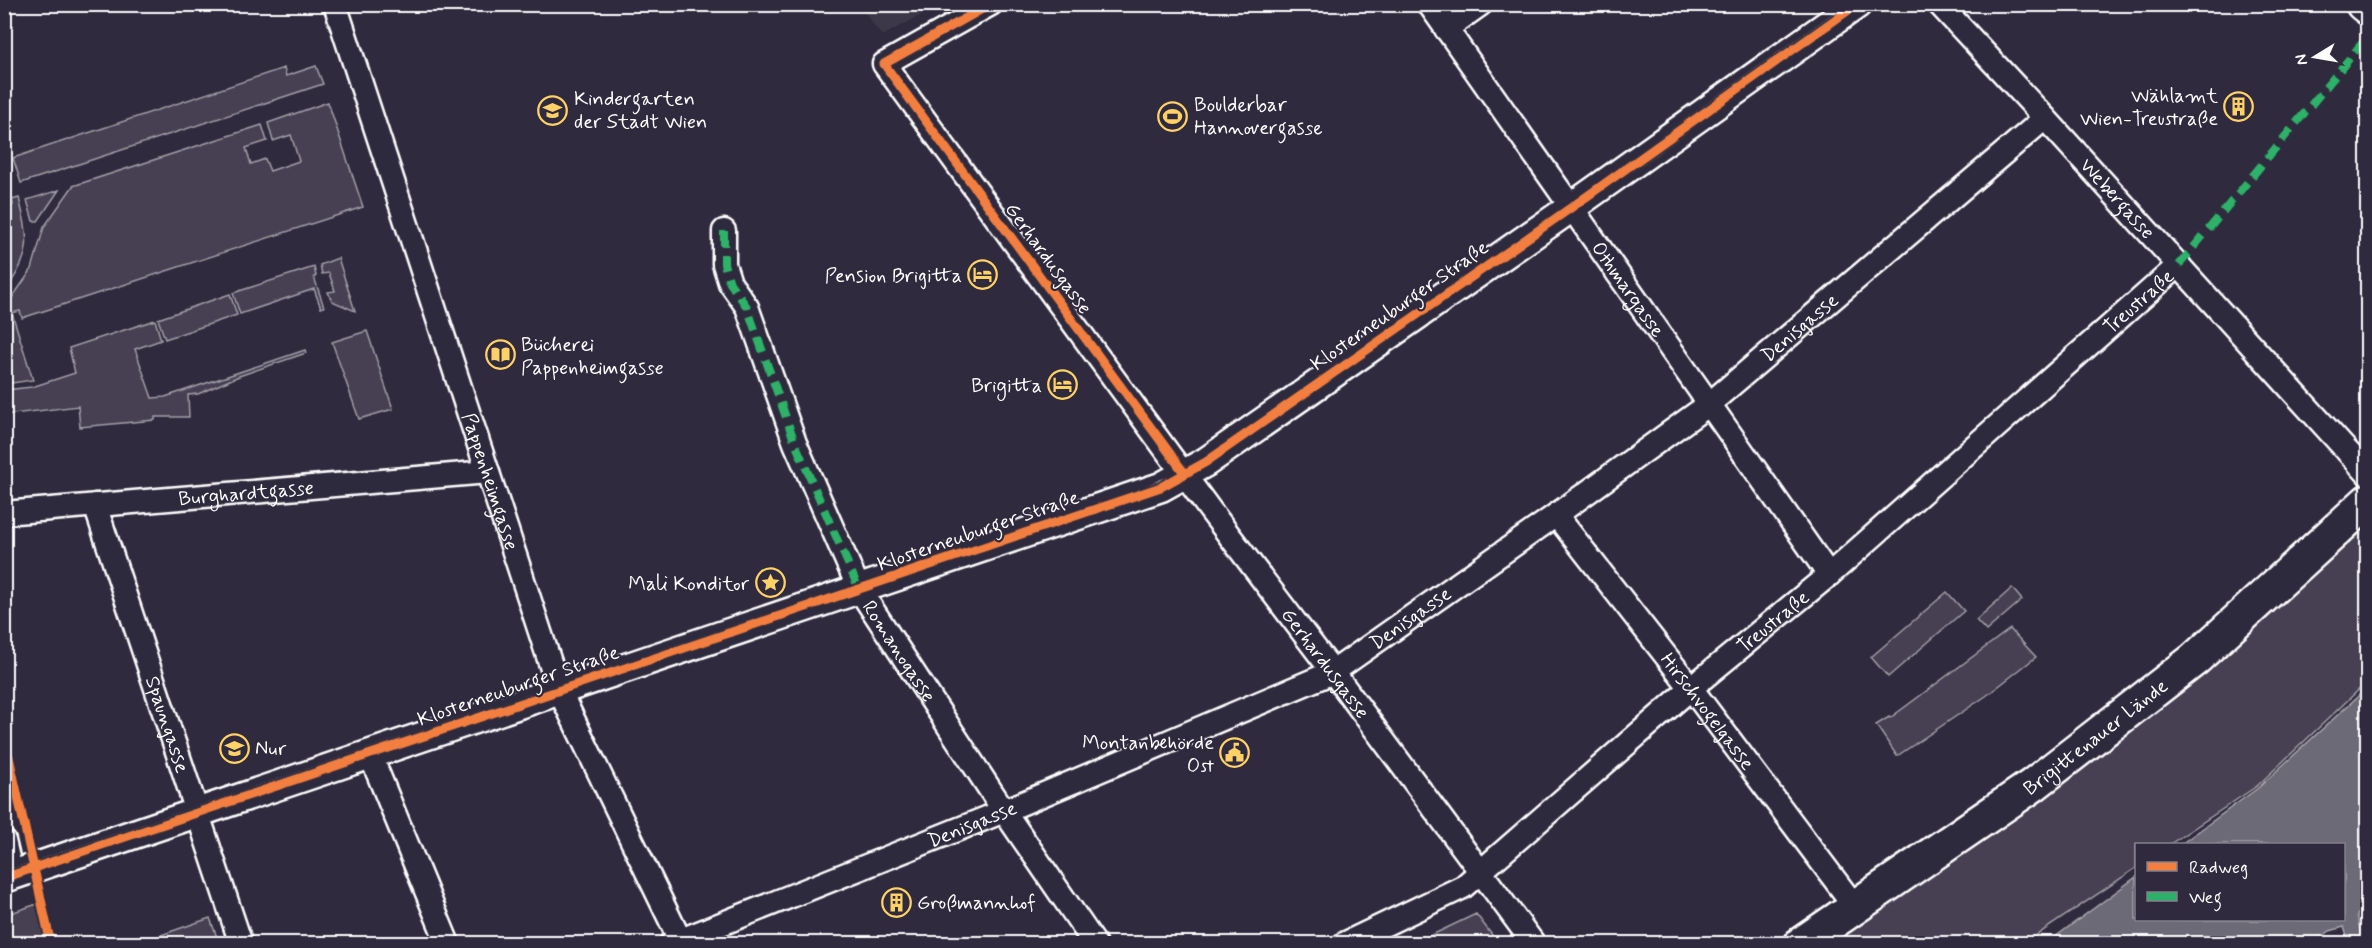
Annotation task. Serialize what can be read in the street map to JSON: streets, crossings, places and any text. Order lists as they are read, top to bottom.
{
  "streets": {
    "main road": ["Brigittenauer Lände"],
    "street": [
      "Webergasse",
      "Gerhardusgasse",
      "Othmargasse",
      "Treustraße",
      "Klosterneuburger Straße",
      "Denisgasse",
      "Pappenheimgasse",
      "Burghardtgasse",
      "Romanogasse",
      "Hirschvogelgasse",
      "Spaungasse"
    ]
  },
  "crossings": [
    ["Webergasse", "Treustraße"],
    ["Webergasse", "Denisgasse"],
    ["Gerhardusgasse", "Treustraße"],
    ["Gerhardusgasse", "Klosterneuburger Straße"],
    ["Gerhardusgasse", "Denisgasse"],
    ["Othmargasse", "Treustraße"],
    ["Othmargasse", "Klosterneuburger Straße"],
    ["Othmargasse", "Denisgasse"],
    ["Treustraße", "Hirschvogelgasse"],
    ["Klosterneuburger Straße", "Pappenheimgasse"],
    ["Klosterneuburger Straße", "Romanogasse"],
    ["Klosterneuburger Straße", "Spaungasse"],
    ["Denisgasse", "Pappenheimgasse"],
    ["Denisgasse", "Romanogasse"],
    ["Denisgasse", "Hirschvogelgasse"],
    ["Pappenheimgasse", "Burghardtgasse"],
    ["Burghardtgasse", "Spaungasse"],
    ["Hirschvogelgasse", "Brigittenauer Lände"]
  ],
  "places": {
    "building": ["Wählamt Wien-Treustraße", "Großmannhof"],
    "school or university": ["Kindergarten der Stadt Wien", "Nur"],
    "sports": ["Boulderbar Hannovergasse"],
    "hotel": ["Pension Brigitta", "Brigitta"],
    "library": ["Bücherei Pappenheimgasse"],
    "place": ["Mali Konditor"],
    "public building": ["Montanbehörde Ost"]
  },
  "legend": ["Radweg", "Weg"],
  "north": "left"
}
